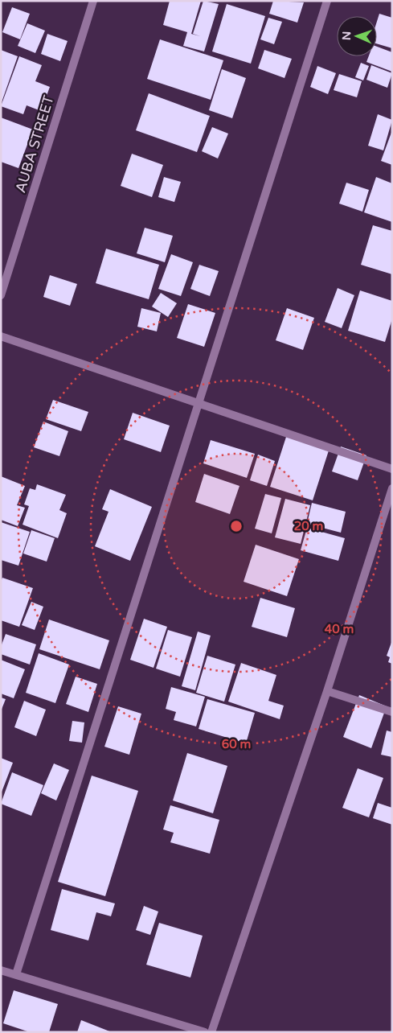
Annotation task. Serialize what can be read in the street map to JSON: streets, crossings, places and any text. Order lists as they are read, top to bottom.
{
  "streets": {
    "street": ["AUBA STREET"]
  },
  "north": "left",
  "rings": ["20 m", "40 m", "60 m"]
}
